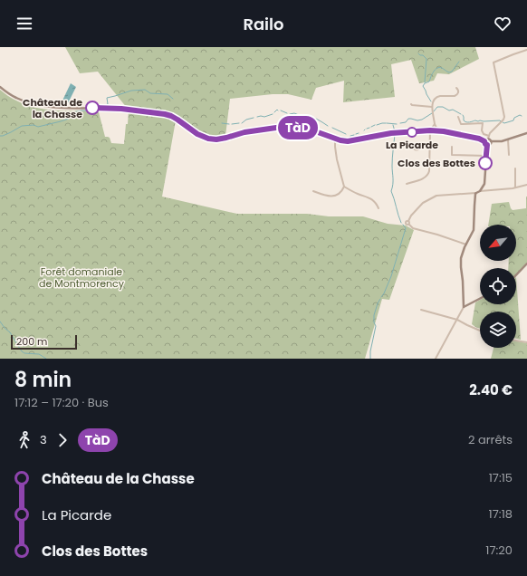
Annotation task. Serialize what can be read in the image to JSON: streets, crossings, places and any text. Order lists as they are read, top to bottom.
{
  "parks": ["Forêt domaniale de Montmorency"],
  "places": ["Château de la Chasse", "La Picarde", "Clos des Bottes"],
  "lines": ["bus line TàD"],
  "scale_bar": "200 m",
  "north": "bottom left",
  "page": {
    "header": "Railo",
    "on_map": "TàD",
    "scale": "200 m",
    "heading": ["8 min", "17:12 – 17:20 · Bus", "2.40 €"],
    "legs": ["3", "TàD", "2 arrêts"],
    "list": [
      {
        "name": "Château de la Chasse",
        "value": "17:15"
      },
      {
        "name": "La Picarde",
        "value": "17:18"
      },
      {
        "name": "Clos des Bottes",
        "value": "17:20"
      }
    ]
  }
}
